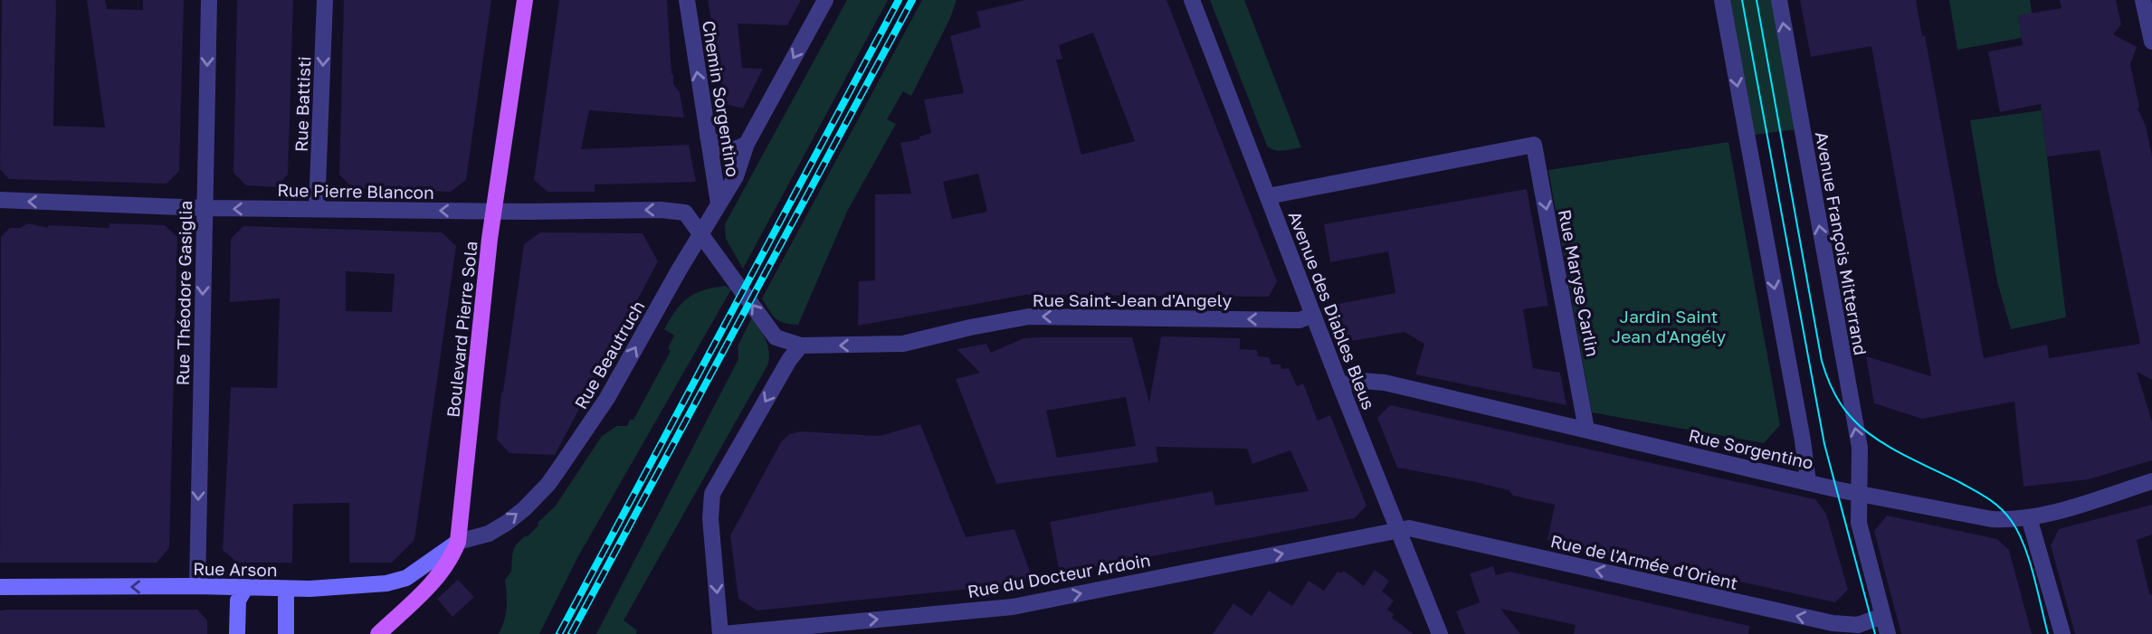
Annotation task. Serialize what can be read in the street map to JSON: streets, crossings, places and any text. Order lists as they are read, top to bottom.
{
  "streets": {
    "main road": ["Boulevard Pierre Sola", "Rue Arson"],
    "street": [
      "Chemin Sorgentino",
      "Rue Battisti",
      "Rue Pierre Blancon",
      "Avenue François Mitterrand",
      "Rue Maryse Carlin",
      "Rue Théodore Gasiglia",
      "Rue Saint-Jean d'Angely",
      "Avenue des Diables Bleus",
      "Rue Beautruch",
      "Rue Sorgentino",
      "Rue de l'Armée d'Orient",
      "Rue du Docteur Ardoin"
    ]
  },
  "crossings": [
    ["Chemin Sorgentino", "Rue Beautruch"],
    ["Rue Battisti", "Rue Pierre Blancon"],
    ["Rue Pierre Blancon", "Rue Théodore Gasiglia"],
    ["Rue Pierre Blancon", "Boulevard Pierre Sola"],
    ["Rue Pierre Blancon", "Rue Beautruch"],
    ["Avenue François Mitterrand", "Rue Sorgentino"],
    ["Avenue François Mitterrand", "Rue de l'Armée d'Orient"],
    ["Rue Maryse Carlin", "Avenue des Diables Bleus"],
    ["Rue Maryse Carlin", "Rue Sorgentino"],
    ["Rue Théodore Gasiglia", "Rue Arson"],
    ["Rue Saint-Jean d'Angely", "Avenue des Diables Bleus"],
    ["Avenue des Diables Bleus", "Rue Sorgentino"],
    ["Avenue des Diables Bleus", "Rue de l'Armée d'Orient"],
    ["Avenue des Diables Bleus", "Rue du Docteur Ardoin"],
    ["Boulevard Pierre Sola", "Rue Beautruch"],
    ["Boulevard Pierre Sola", "Rue Arson"],
    ["Rue Beautruch", "Rue Arson"],
    ["Rue de l'Armée d'Orient", "Rue du Docteur Ardoin"]
  ],
  "one_way": [
    "Chemin Sorgentino",
    "Rue Battisti",
    "Rue Pierre Blancon",
    "Rue Théodore Gasiglia",
    "Rue Saint-Jean d'Angely",
    "Rue de l'Armée d'Orient",
    "Rue Arson",
    "Rue du Docteur Ardoin"
  ],
  "parks": ["Jardin Saint Jean d'Angély"]
}
